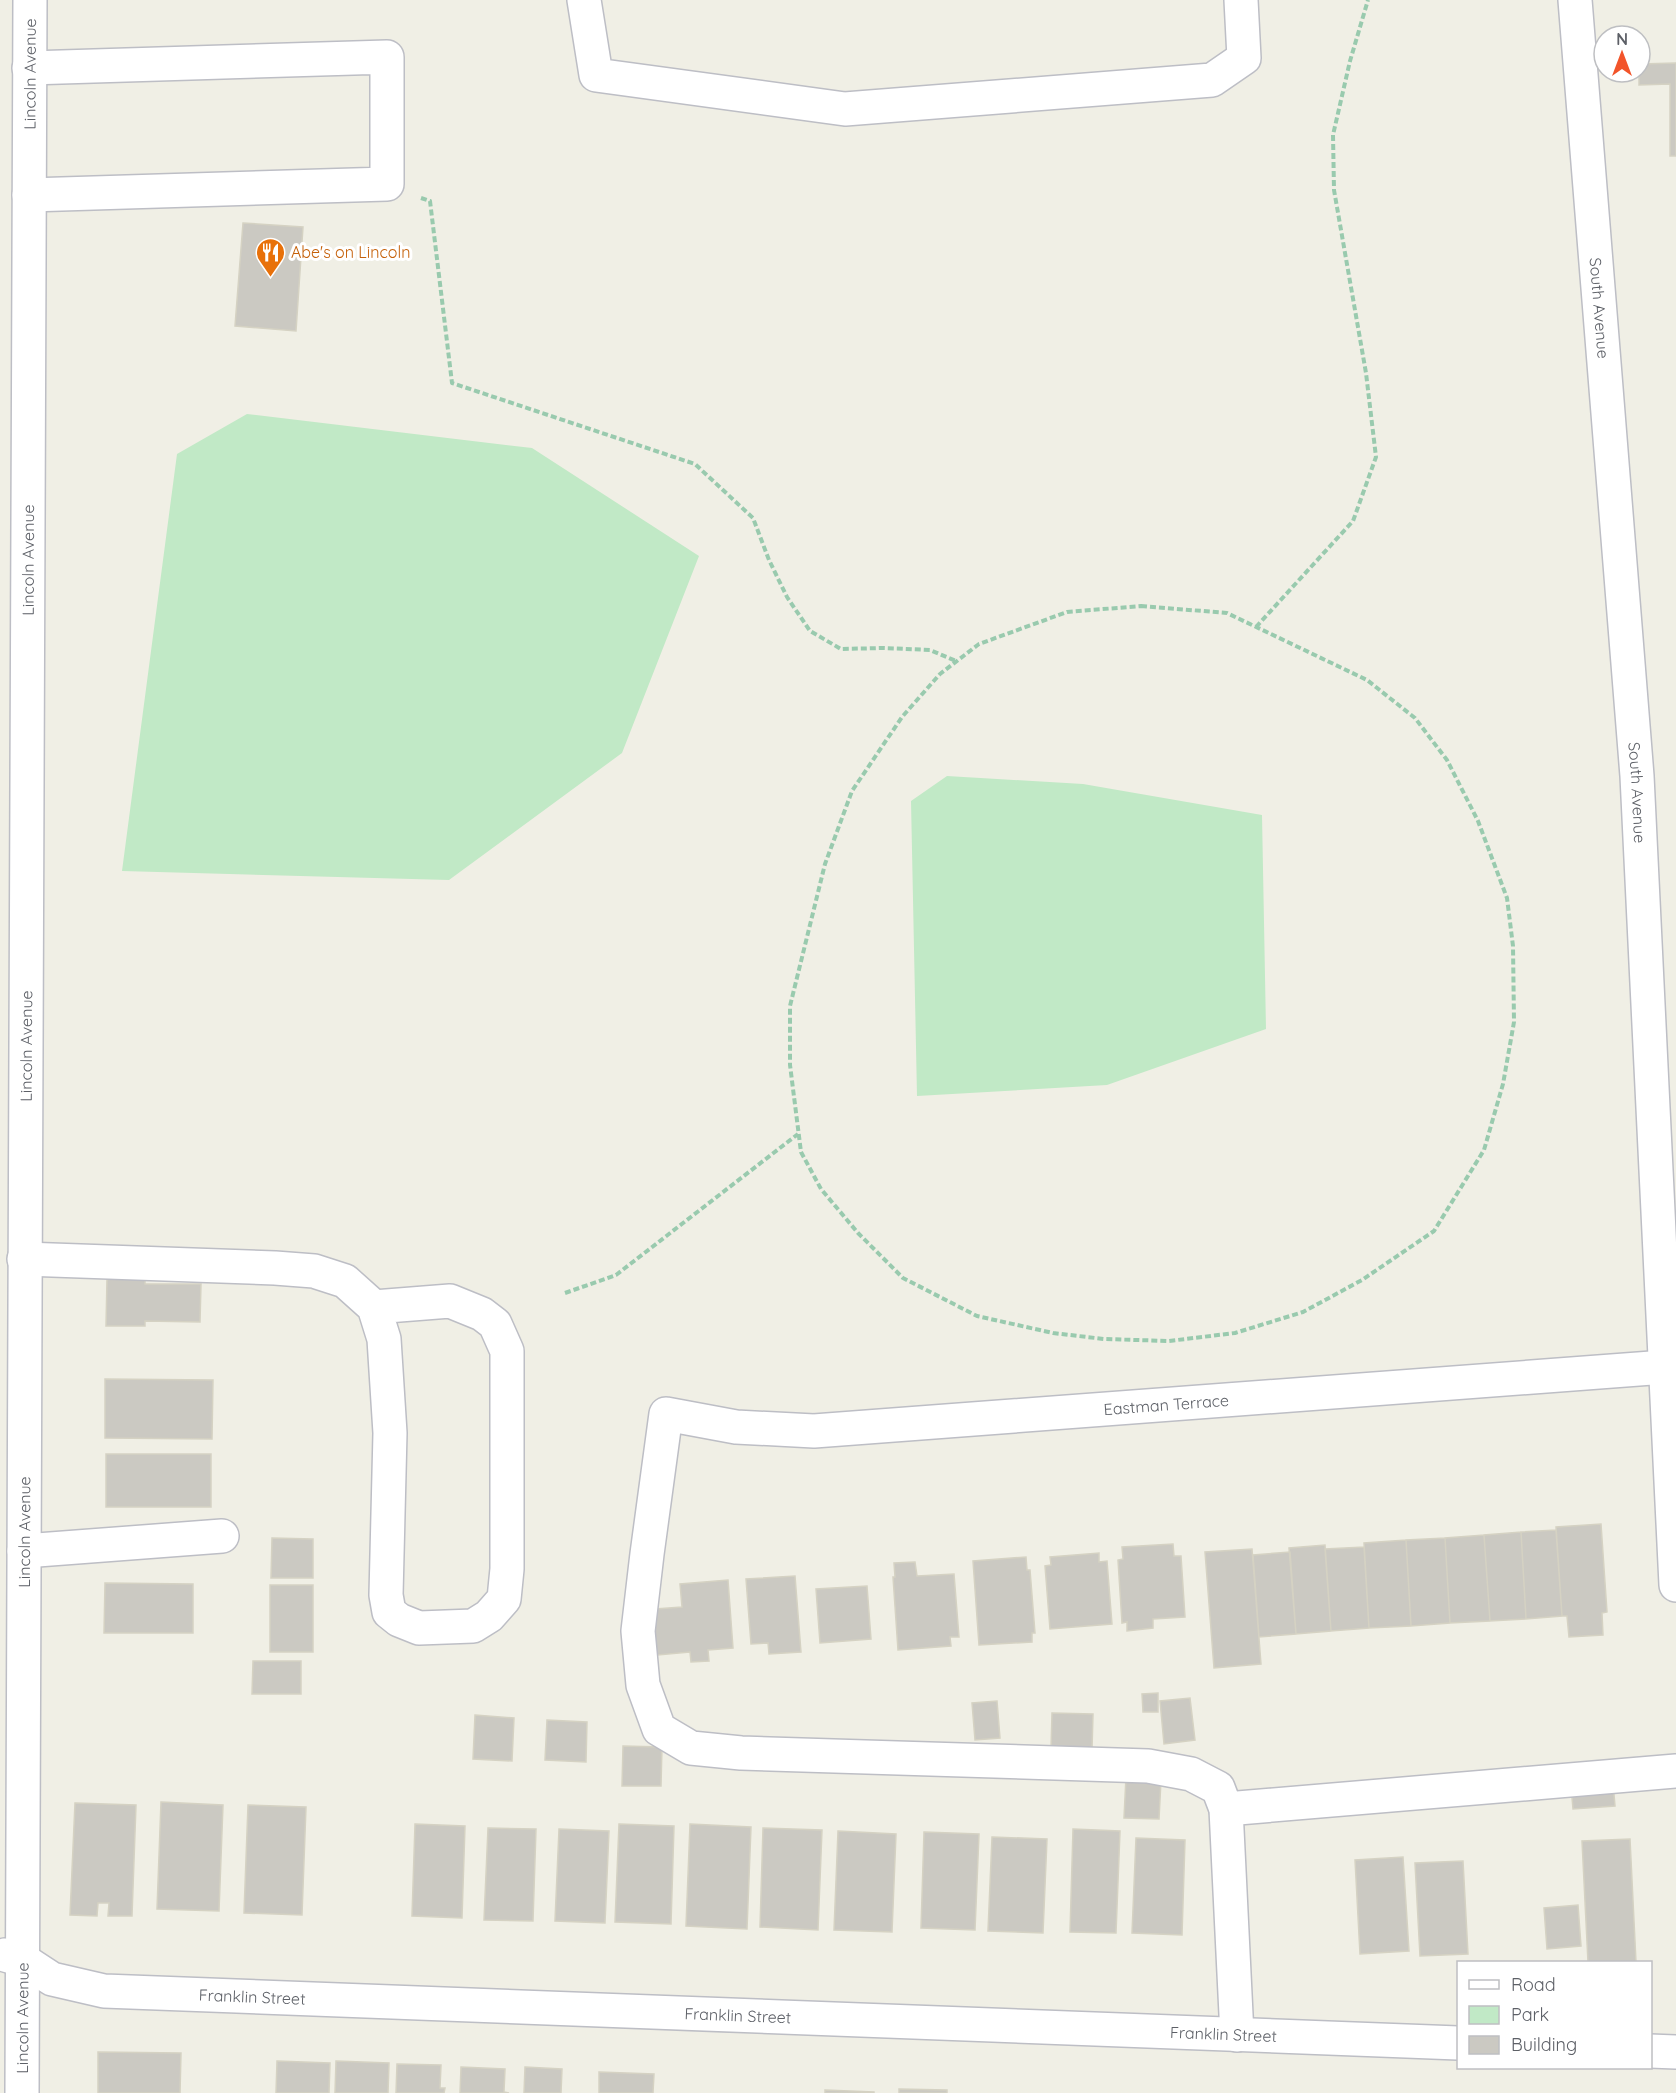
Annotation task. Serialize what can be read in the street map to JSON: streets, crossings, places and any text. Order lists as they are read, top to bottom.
{
  "streets": {
    "street": [
      "Lincoln Avenue",
      "South Avenue",
      "Eastman Terrace",
      "Franklin Street"
    ]
  },
  "crossings": [
    ["Lincoln Avenue", "Franklin Street"],
    ["South Avenue", "Eastman Terrace"]
  ],
  "places": {
    "restaurant": ["Abe's on Lincoln"]
  },
  "legend": ["Road", "Park", "Building"],
  "north": "top"
}
